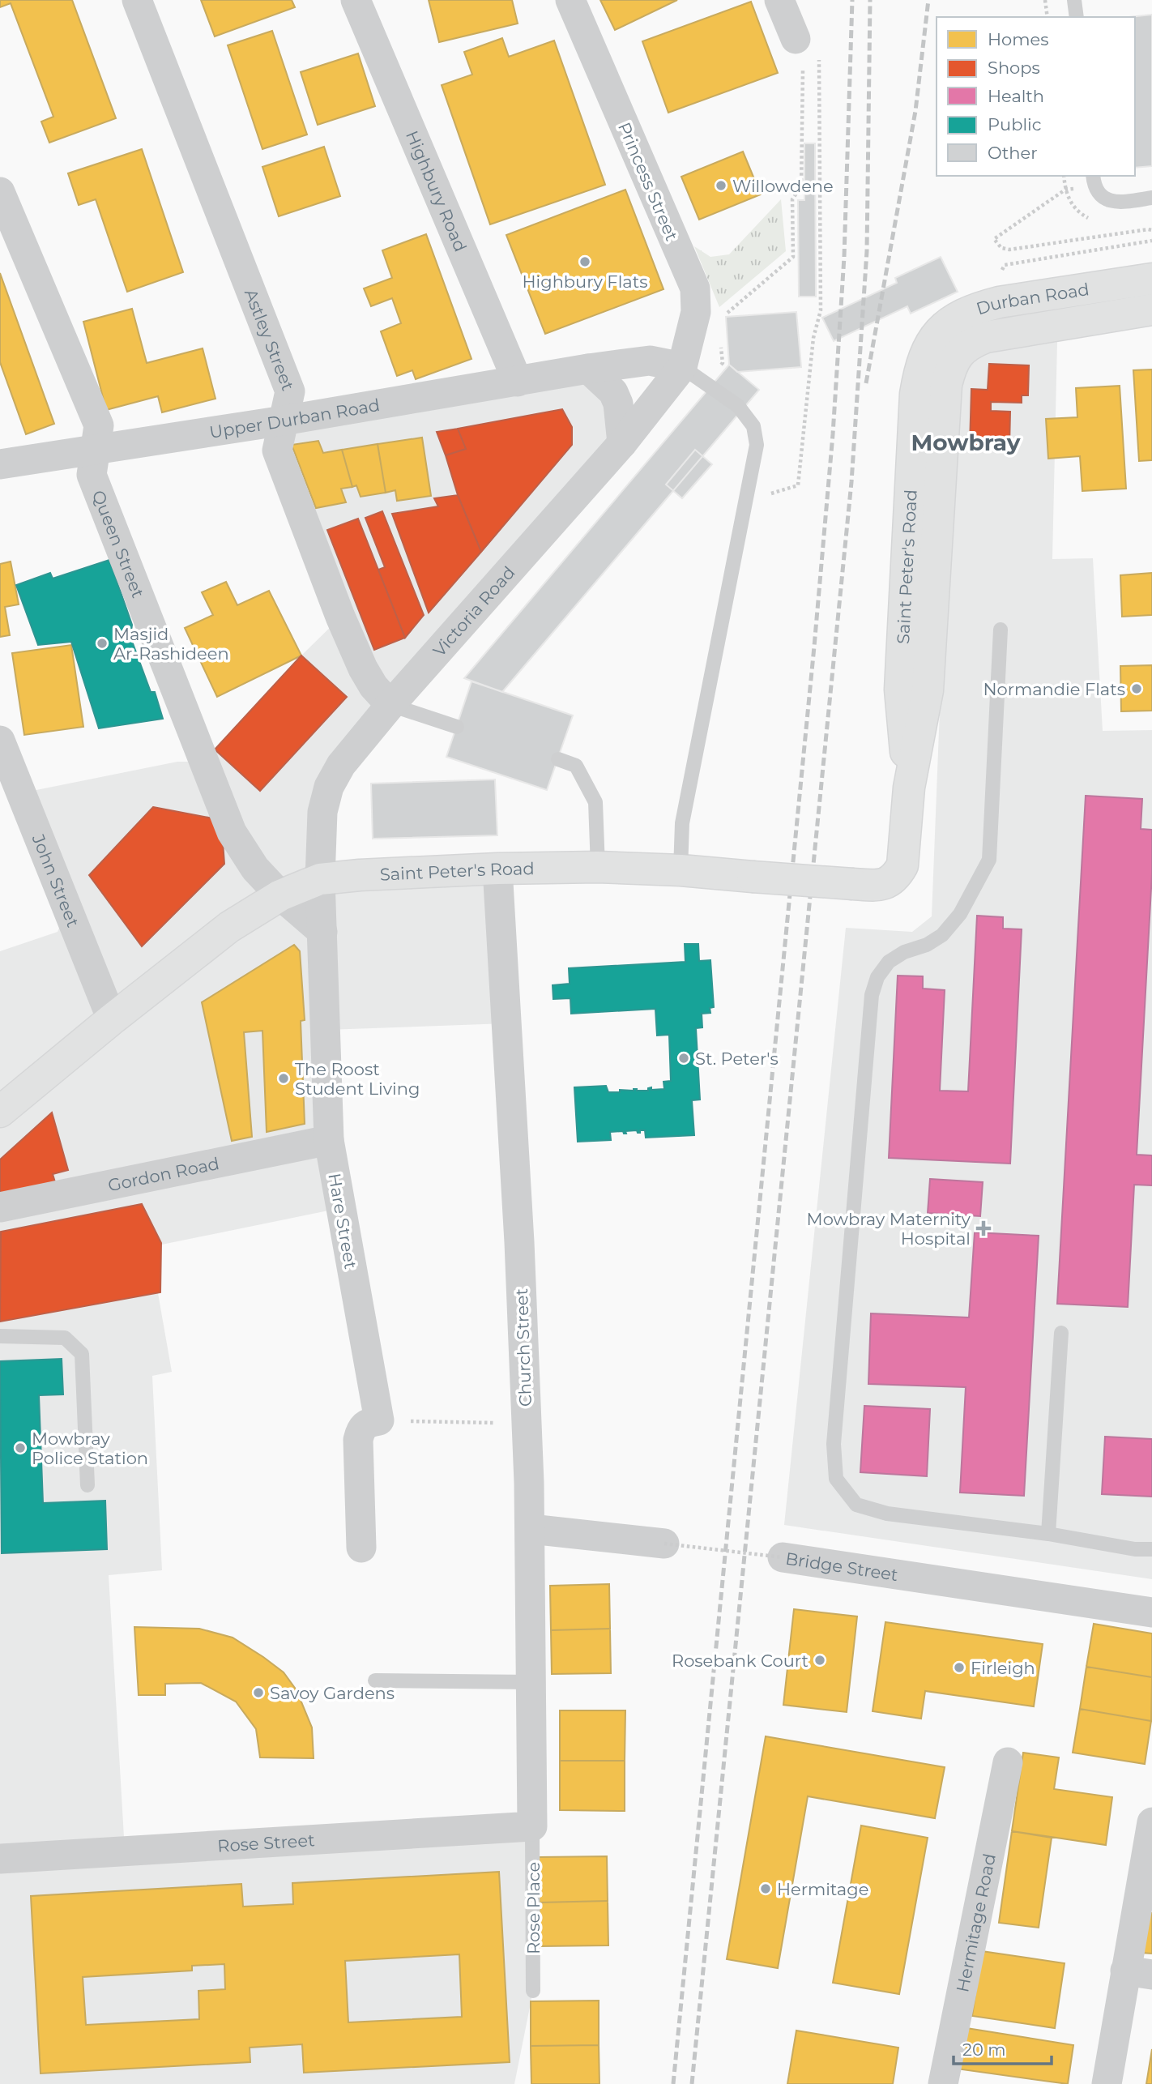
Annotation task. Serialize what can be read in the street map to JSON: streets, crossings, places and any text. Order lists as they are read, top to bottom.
{
  "streets": {
    "main road": ["Durban Road", "Saint Peter's Road"],
    "street": [
      "Princess Street",
      "Highbury Road",
      "Astley Street",
      "Upper Durban Road",
      "Queen Street",
      "Victoria Road",
      "John Street",
      "Gordon Road",
      "Hare Street",
      "Church Street",
      "Bridge Street",
      "Rose Street",
      "Hermitage Road"
    ],
    "lane": ["Rose Place"]
  },
  "crossings": [
    ["Princess Street", "Upper Durban Road"],
    ["Princess Street", "Victoria Road"],
    ["Highbury Road", "Upper Durban Road"],
    ["Durban Road", "Saint Peter's Road"],
    ["Astley Street", "Upper Durban Road"],
    ["Astley Street", "Victoria Road"],
    ["Upper Durban Road", "Queen Street"],
    ["Upper Durban Road", "Victoria Road"],
    ["Queen Street", "Saint Peter's Road"],
    ["Queen Street", "Hare Street"],
    ["Saint Peter's Road", "Victoria Road"],
    ["Saint Peter's Road", "John Street"],
    ["Saint Peter's Road", "Hare Street"],
    ["Saint Peter's Road", "Church Street"],
    ["Victoria Road", "Hare Street"],
    ["Gordon Road", "Hare Street"],
    ["Church Street", "Rose Street"],
    ["Church Street", "Rose Place"],
    ["Rose Street", "Rose Place"]
  ],
  "districts": ["Mowbray"],
  "places": {
    "other": [
      "Willowdene",
      "Highbury Flats",
      "Masjid Ar-Rashideen",
      "Normandie Flats",
      "St. Peter's",
      "The Roost Student Living",
      "Mowbray Police Station",
      "Rosebank Court",
      "Firleigh",
      "Savoy Gardens",
      "Hermitage"
    ],
    "health": ["Mowbray Maternity Hospital"]
  },
  "legend": [
    "Homes",
    "Shops",
    "Health",
    "Public",
    "Other"
  ],
  "scale_bar": "20 m"
}
